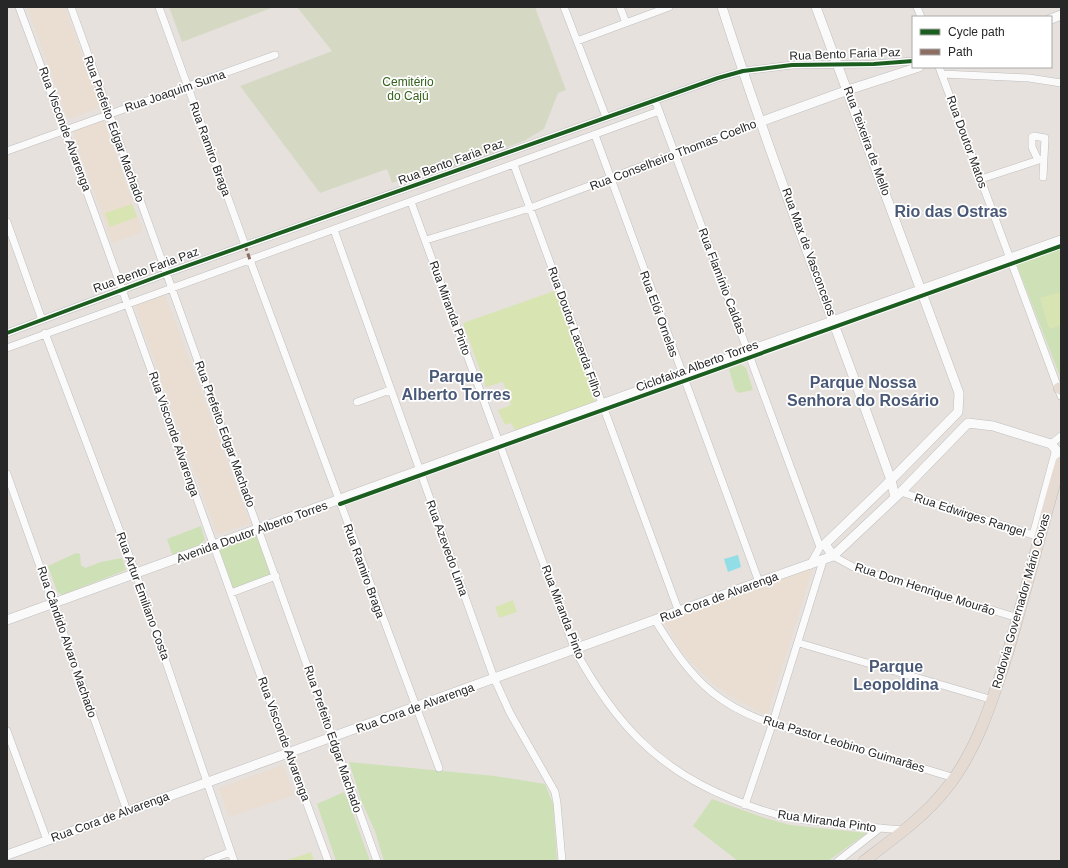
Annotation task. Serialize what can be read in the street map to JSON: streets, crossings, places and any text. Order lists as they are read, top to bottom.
{
  "streets": {
    "highway": ["Rodovia Governador Mário Covas"],
    "main road": [
      "Rua Teixeira de Mello",
      "Rua Conselheiro Thomas Coelho",
      "Rua Max de Vasconcelos",
      "Avenida Doutor Alberto Torres",
      "Rua Cora de Alvarenga"
    ],
    "street": [
      "Rua Bento Faria Paz",
      "Rua Joaquim Suma",
      "Rua Visconde Alvarenga",
      "Rua Prefeito Edgar Machado",
      "Rua Doutor Matos",
      "Rua Ramiro Braga",
      "Rua Flamínio Caldas",
      "Rua Miranda Pinto",
      "Rua Elói Ornelas",
      "Rua Doutor Lacerda Filho",
      "Rua Edwirges Rangel",
      "Rua Azevedo Lima",
      "Rua Dom Henrique Mourão",
      "Rua Artur Emiliano Costa",
      "Rua Cândido Alvaro Machado",
      "Rua Pastor Leobino Guimarães"
    ],
    "cycle path": ["Ciclofaixa Alberto Torres"]
  },
  "crossings": [
    ["Rua Bento Faria Paz", "Rua Visconde Alvarenga"],
    ["Rua Bento Faria Paz", "Rua Prefeito Edgar Machado"],
    ["Rua Bento Faria Paz", "Rua Teixeira de Mello"],
    ["Rua Bento Faria Paz", "Rua Ramiro Braga"],
    ["Rua Bento Faria Paz", "Rua Max de Vasconcelos"],
    ["Rua Bento Faria Paz", "Rua Flamínio Caldas"],
    ["Rua Bento Faria Paz", "Rua Miranda Pinto"],
    ["Rua Bento Faria Paz", "Rua Elói Ornelas"],
    ["Rua Bento Faria Paz", "Rua Doutor Lacerda Filho"],
    ["Rua Bento Faria Paz", "Rua Azevedo Lima"],
    ["Rua Bento Faria Paz", "Rua Artur Emiliano Costa"],
    ["Rua Joaquim Suma", "Rua Visconde Alvarenga"],
    ["Rua Joaquim Suma", "Rua Prefeito Edgar Machado"],
    ["Rua Joaquim Suma", "Rua Ramiro Braga"],
    ["Rua Visconde Alvarenga", "Avenida Doutor Alberto Torres"],
    ["Rua Visconde Alvarenga", "Rua Cora de Alvarenga"],
    ["Rua Prefeito Edgar Machado", "Avenida Doutor Alberto Torres"],
    ["Rua Prefeito Edgar Machado", "Rua Cora de Alvarenga"],
    ["Rua Teixeira de Mello", "Rua Conselheiro Thomas Coelho"],
    ["Rua Teixeira de Mello", "Avenida Doutor Alberto Torres"],
    ["Rua Doutor Matos", "Avenida Doutor Alberto Torres"],
    ["Rua Ramiro Braga", "Avenida Doutor Alberto Torres"],
    ["Rua Ramiro Braga", "Rua Cora de Alvarenga"],
    ["Rua Conselheiro Thomas Coelho", "Rua Max de Vasconcelos"],
    ["Rua Conselheiro Thomas Coelho", "Rua Flamínio Caldas"],
    ["Rua Conselheiro Thomas Coelho", "Rua Miranda Pinto"],
    ["Rua Conselheiro Thomas Coelho", "Rua Elói Ornelas"],
    ["Rua Conselheiro Thomas Coelho", "Rua Doutor Lacerda Filho"],
    ["Rua Max de Vasconcelos", "Rua Edwirges Rangel"],
    ["Rua Max de Vasconcelos", "Avenida Doutor Alberto Torres"],
    ["Rua Flamínio Caldas", "Avenida Doutor Alberto Torres"],
    ["Rua Miranda Pinto", "Avenida Doutor Alberto Torres"],
    ["Rua Miranda Pinto", "Rua Cora de Alvarenga"],
    ["Rua Miranda Pinto", "Rodovia Governador Mário Covas"],
    ["Rua Elói Ornelas", "Avenida Doutor Alberto Torres"],
    ["Rua Elói Ornelas", "Rua Cora de Alvarenga"],
    ["Rua Doutor Lacerda Filho", "Avenida Doutor Alberto Torres"],
    ["Rua Doutor Lacerda Filho", "Rua Cora de Alvarenga"],
    ["Rua Edwirges Rangel", "Rodovia Governador Mário Covas"],
    ["Avenida Doutor Alberto Torres", "Rua Azevedo Lima"],
    ["Avenida Doutor Alberto Torres", "Rua Artur Emiliano Costa"],
    ["Avenida Doutor Alberto Torres", "Rua Cândido Alvaro Machado"],
    ["Rua Azevedo Lima", "Rua Cora de Alvarenga"],
    ["Rua Dom Henrique Mourão", "Rua Cora de Alvarenga"],
    ["Rua Dom Henrique Mourão", "Rodovia Governador Mário Covas"],
    ["Rua Artur Emiliano Costa", "Rua Cora de Alvarenga"],
    ["Rua Cora de Alvarenga", "Rua Cândido Alvaro Machado"],
    ["Rua Cora de Alvarenga", "Rua Pastor Leobino Guimarães"],
    ["Rodovia Governador Mário Covas", "Rua Pastor Leobino Guimarães"]
  ],
  "districts": [
    "Rio das Ostras",
    "Parque Alberto Torres",
    "Parque Nossa Senhora do Rosário",
    "Parque Leopoldina"
  ],
  "parks": ["Cemitério do Cajú"],
  "legend": ["Cycle path", "Path"]
}
